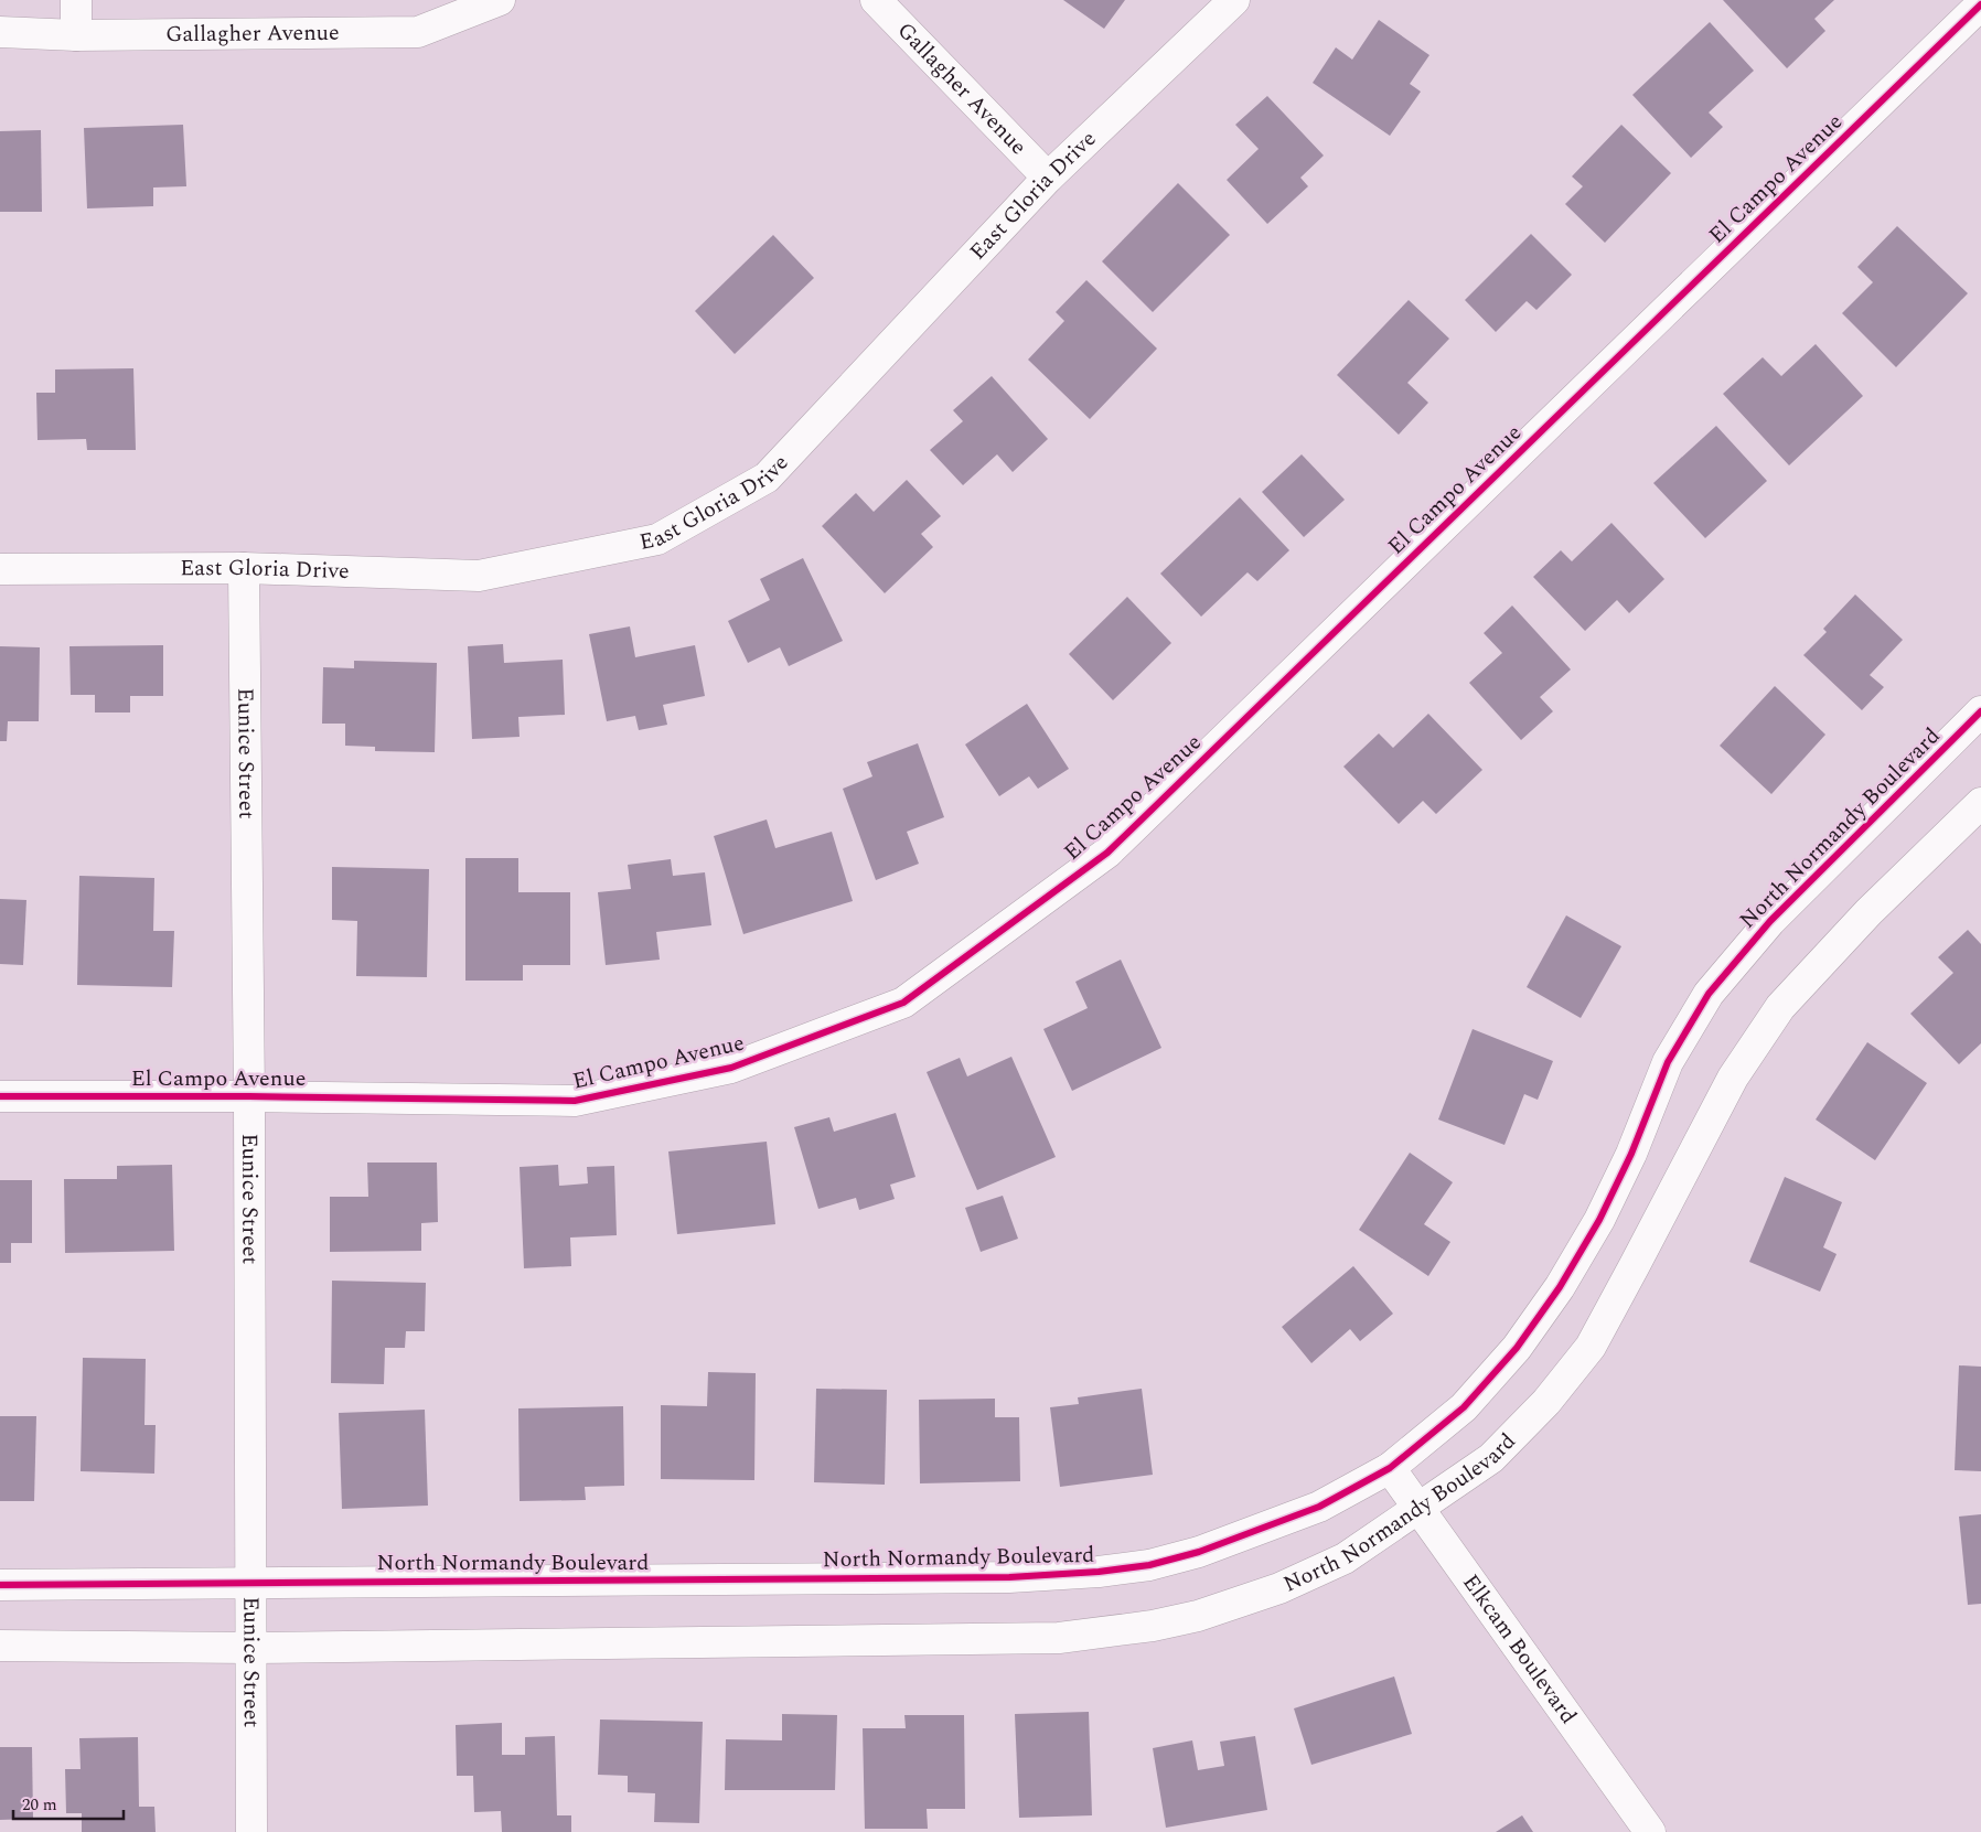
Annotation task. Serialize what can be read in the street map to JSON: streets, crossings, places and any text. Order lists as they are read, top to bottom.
{
  "streets": {
    "street": [
      "Gallagher Avenue",
      "El Campo Avenue",
      "East Gloria Drive",
      "Eunice Street",
      "North Normandy Boulevard",
      "Elkcam Boulevard"
    ]
  },
  "crossings": [
    ["Gallagher Avenue", "East Gloria Drive"],
    ["El Campo Avenue", "Eunice Street"],
    ["East Gloria Drive", "Eunice Street"],
    ["Eunice Street", "North Normandy Boulevard"],
    ["North Normandy Boulevard", "Elkcam Boulevard"]
  ],
  "scale_bar": "20 m"
}
